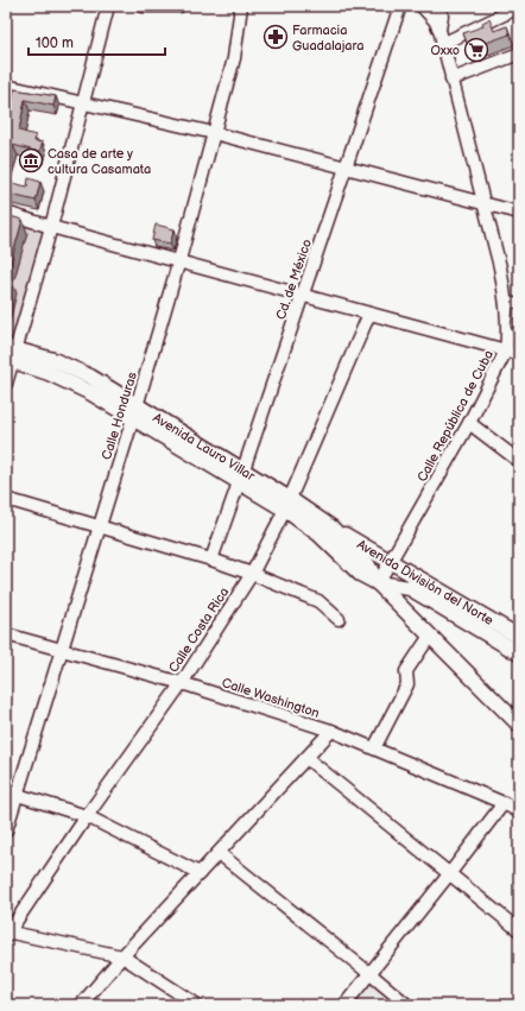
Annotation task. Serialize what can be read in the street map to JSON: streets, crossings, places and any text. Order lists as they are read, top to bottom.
{
  "streets": {
    "main road": ["Avenida Lauro Villar", "Avenida División del Norte"],
    "street": [
      "Cd. de México",
      "Calle Honduras",
      "Calle República de Cuba",
      "Calle Costa Rica",
      "Calle Washington"
    ]
  },
  "crossings": [
    ["Cd. de México", "Avenida Lauro Villar"],
    ["Calle Honduras", "Avenida Lauro Villar"],
    ["Calle Honduras", "Calle Washington"],
    ["Calle República de Cuba", "Avenida Lauro Villar"],
    ["Calle República de Cuba", "Avenida División del Norte"],
    ["Avenida Lauro Villar", "Avenida División del Norte"],
    ["Avenida Lauro Villar", "Calle Costa Rica"],
    ["Calle Costa Rica", "Calle Washington"]
  ],
  "places": {
    "pharmacy": ["Farmacia Guadalajara"],
    "supermarket": ["Oxxo"],
    "museum": ["Casa de arte y cultura Casamata"]
  },
  "scale_bar": "100 m"
}
